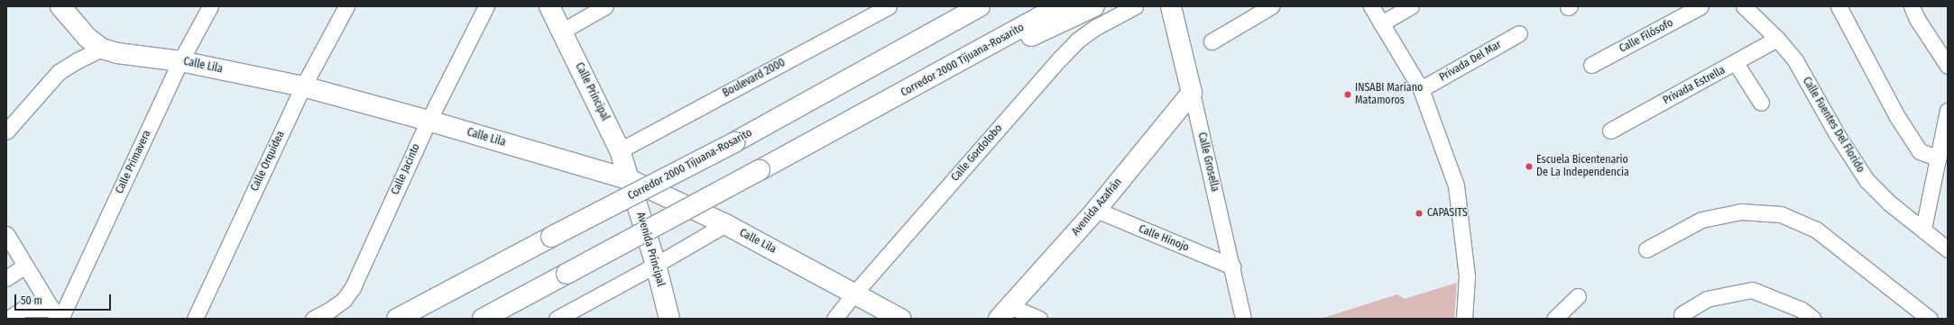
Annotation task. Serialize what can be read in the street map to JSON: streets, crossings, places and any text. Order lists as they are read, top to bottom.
{
  "streets": {
    "main road": [
      "Corredor 2000 Tijuana-Rosarito",
      "Calle Lila",
      "Calle Principal",
      "Calle Grosella",
      "Avenida Azafrán",
      "Avenida Principal"
    ],
    "street": [
      "Calle Filósofo",
      "Privada Del Mar",
      "Boulevard 2000",
      "Privada Estrella",
      "Calle Fuentes Del Florido",
      "Calle Gordolobo",
      "Calle Orquídea",
      "Calle Primavera",
      "Calle Jacinto",
      "Calle Hinojo"
    ]
  },
  "crossings": [
    ["Calle Lila", "Calle Principal"],
    ["Calle Lila", "Calle Gordolobo"],
    ["Calle Lila", "Calle Orquídea"],
    ["Calle Lila", "Calle Primavera"],
    ["Calle Lila", "Calle Jacinto"],
    ["Calle Lila", "Avenida Principal"],
    ["Boulevard 2000", "Calle Principal"],
    ["Privada Estrella", "Calle Fuentes Del Florido"],
    ["Calle Principal", "Avenida Principal"],
    ["Calle Grosella", "Avenida Azafrán"],
    ["Calle Grosella", "Calle Hinojo"],
    ["Avenida Azafrán", "Calle Hinojo"]
  ],
  "places": ["INSABI Mariano Matamoros", "Escuela Bicentenario De La Independencia", "CAPASITS"],
  "scale_bar": "50 m"
}
